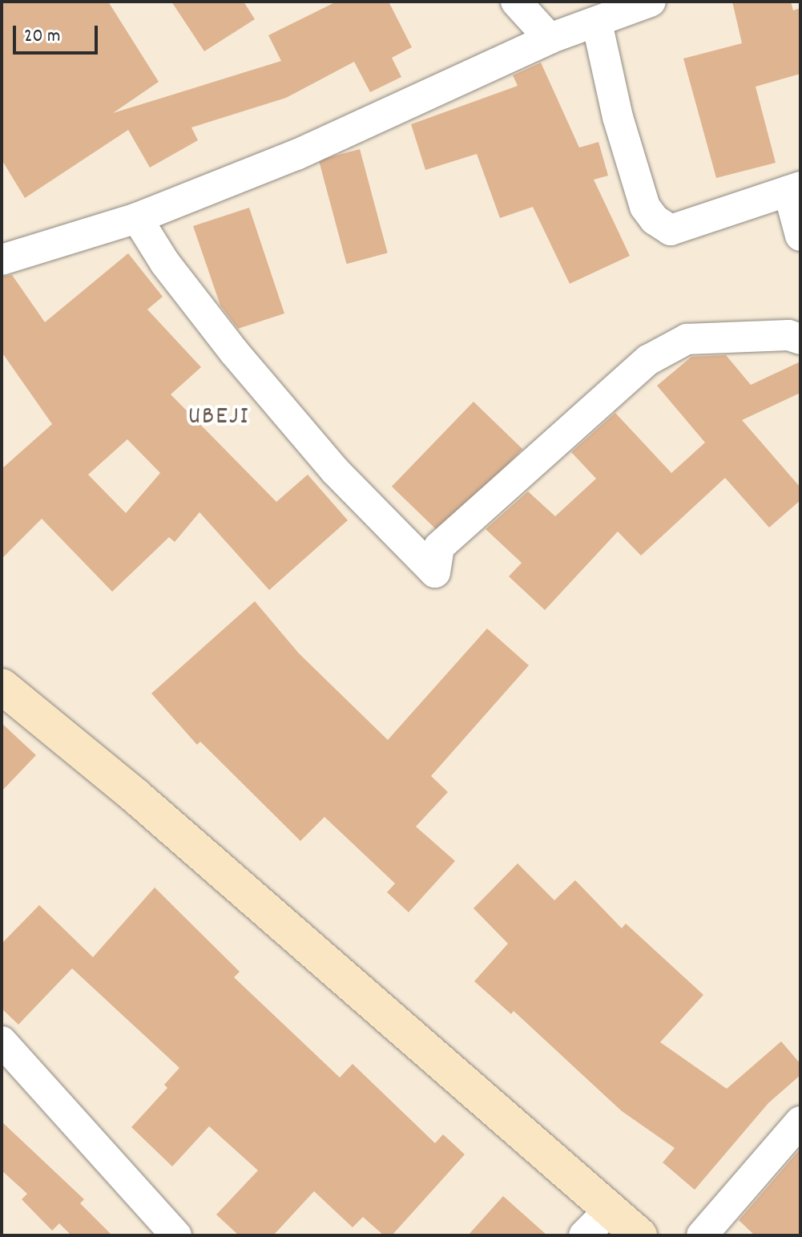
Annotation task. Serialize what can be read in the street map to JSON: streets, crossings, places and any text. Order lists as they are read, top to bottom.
{
  "districts": ["UBEJI"],
  "scale_bar": "20 m"
}
